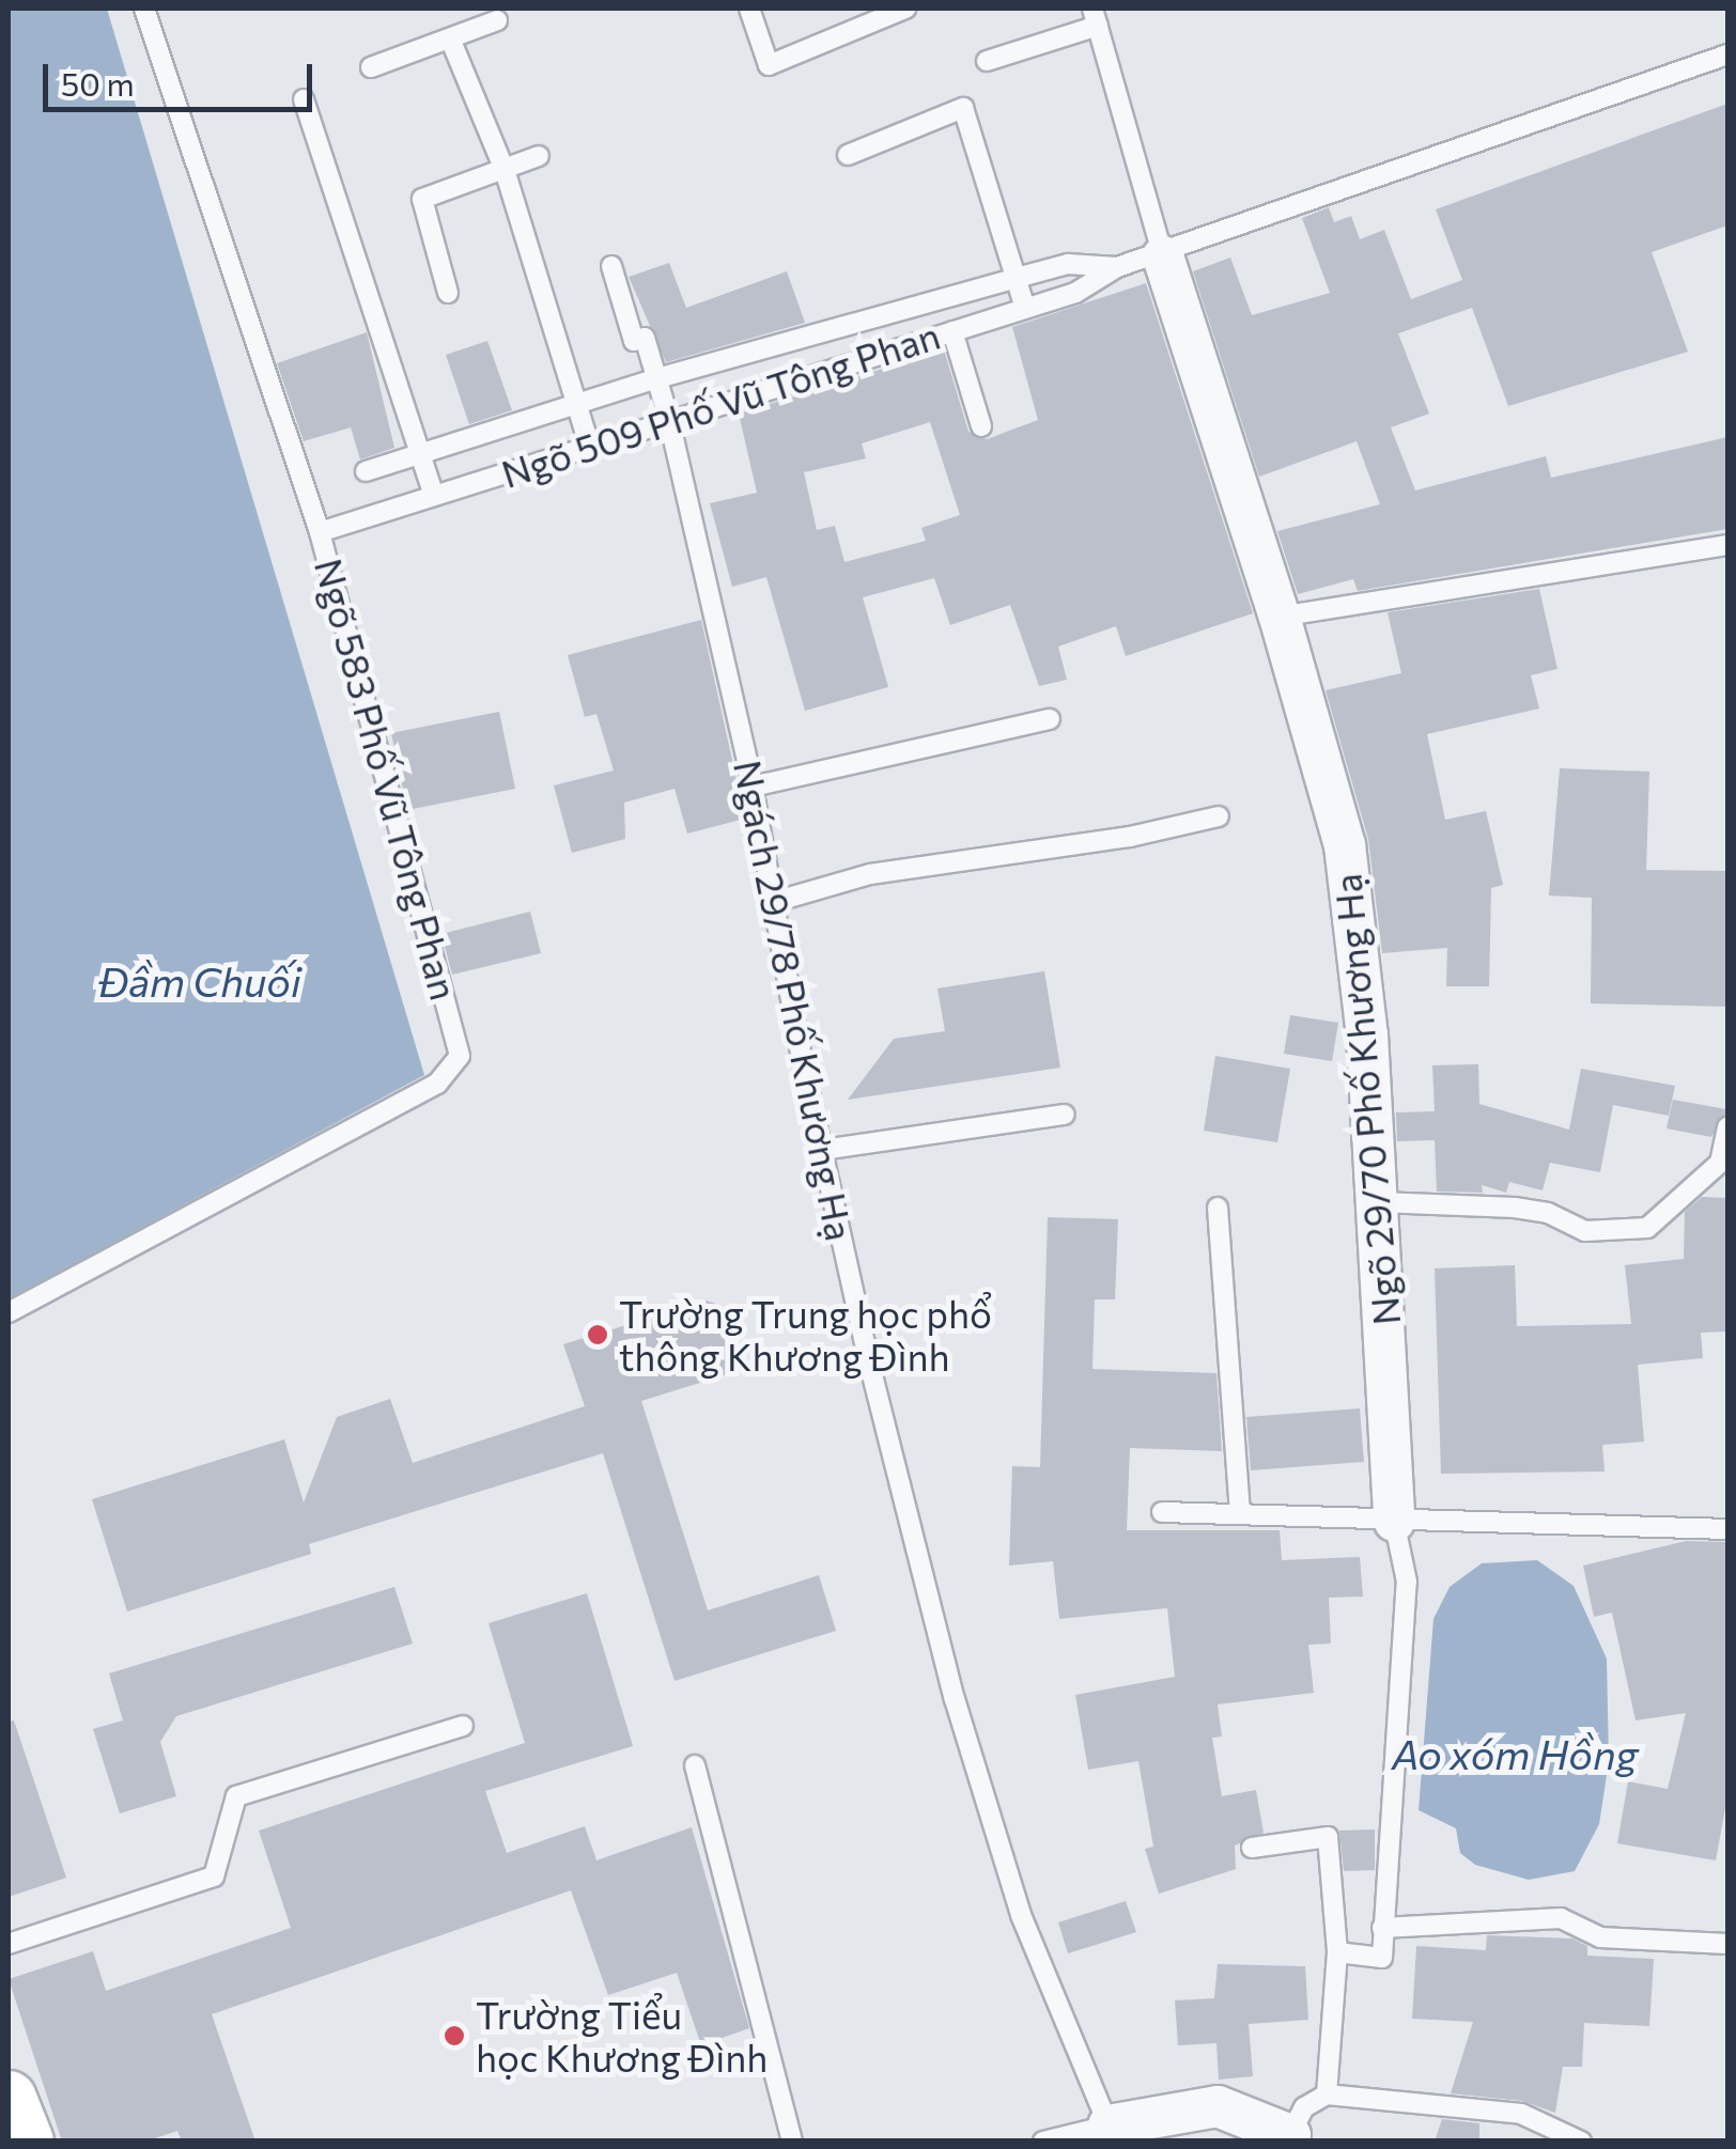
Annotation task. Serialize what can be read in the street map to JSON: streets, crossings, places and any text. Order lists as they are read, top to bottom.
{
  "streets": {
    "street": ["Ngõ 29/70 Phố Khương Hạ"],
    "lane": ["Ngõ 509 Phố Vũ Tông Phan", "Ngõ 583 Phố Vũ Tông Phan", "Ngách 29/78 Phố Khương Hạ"]
  },
  "crossings": [
    ["Ngõ 509 Phố Vũ Tông Phan", "Ngõ 583 Phố Vũ Tông Phan"],
    ["Ngõ 509 Phố Vũ Tông Phan", "Ngách 29/78 Phố Khương Hạ"],
    ["Ngõ 509 Phố Vũ Tông Phan", "Ngõ 29/70 Phố Khương Hạ"]
  ],
  "water": ["Đầm Chuối", "Ao xóm Hồng"],
  "places": ["Trường Trung học phổ thông Khương Đình", "Trường Tiểu học Khương Đình"],
  "scale_bar": "50 m"
}
